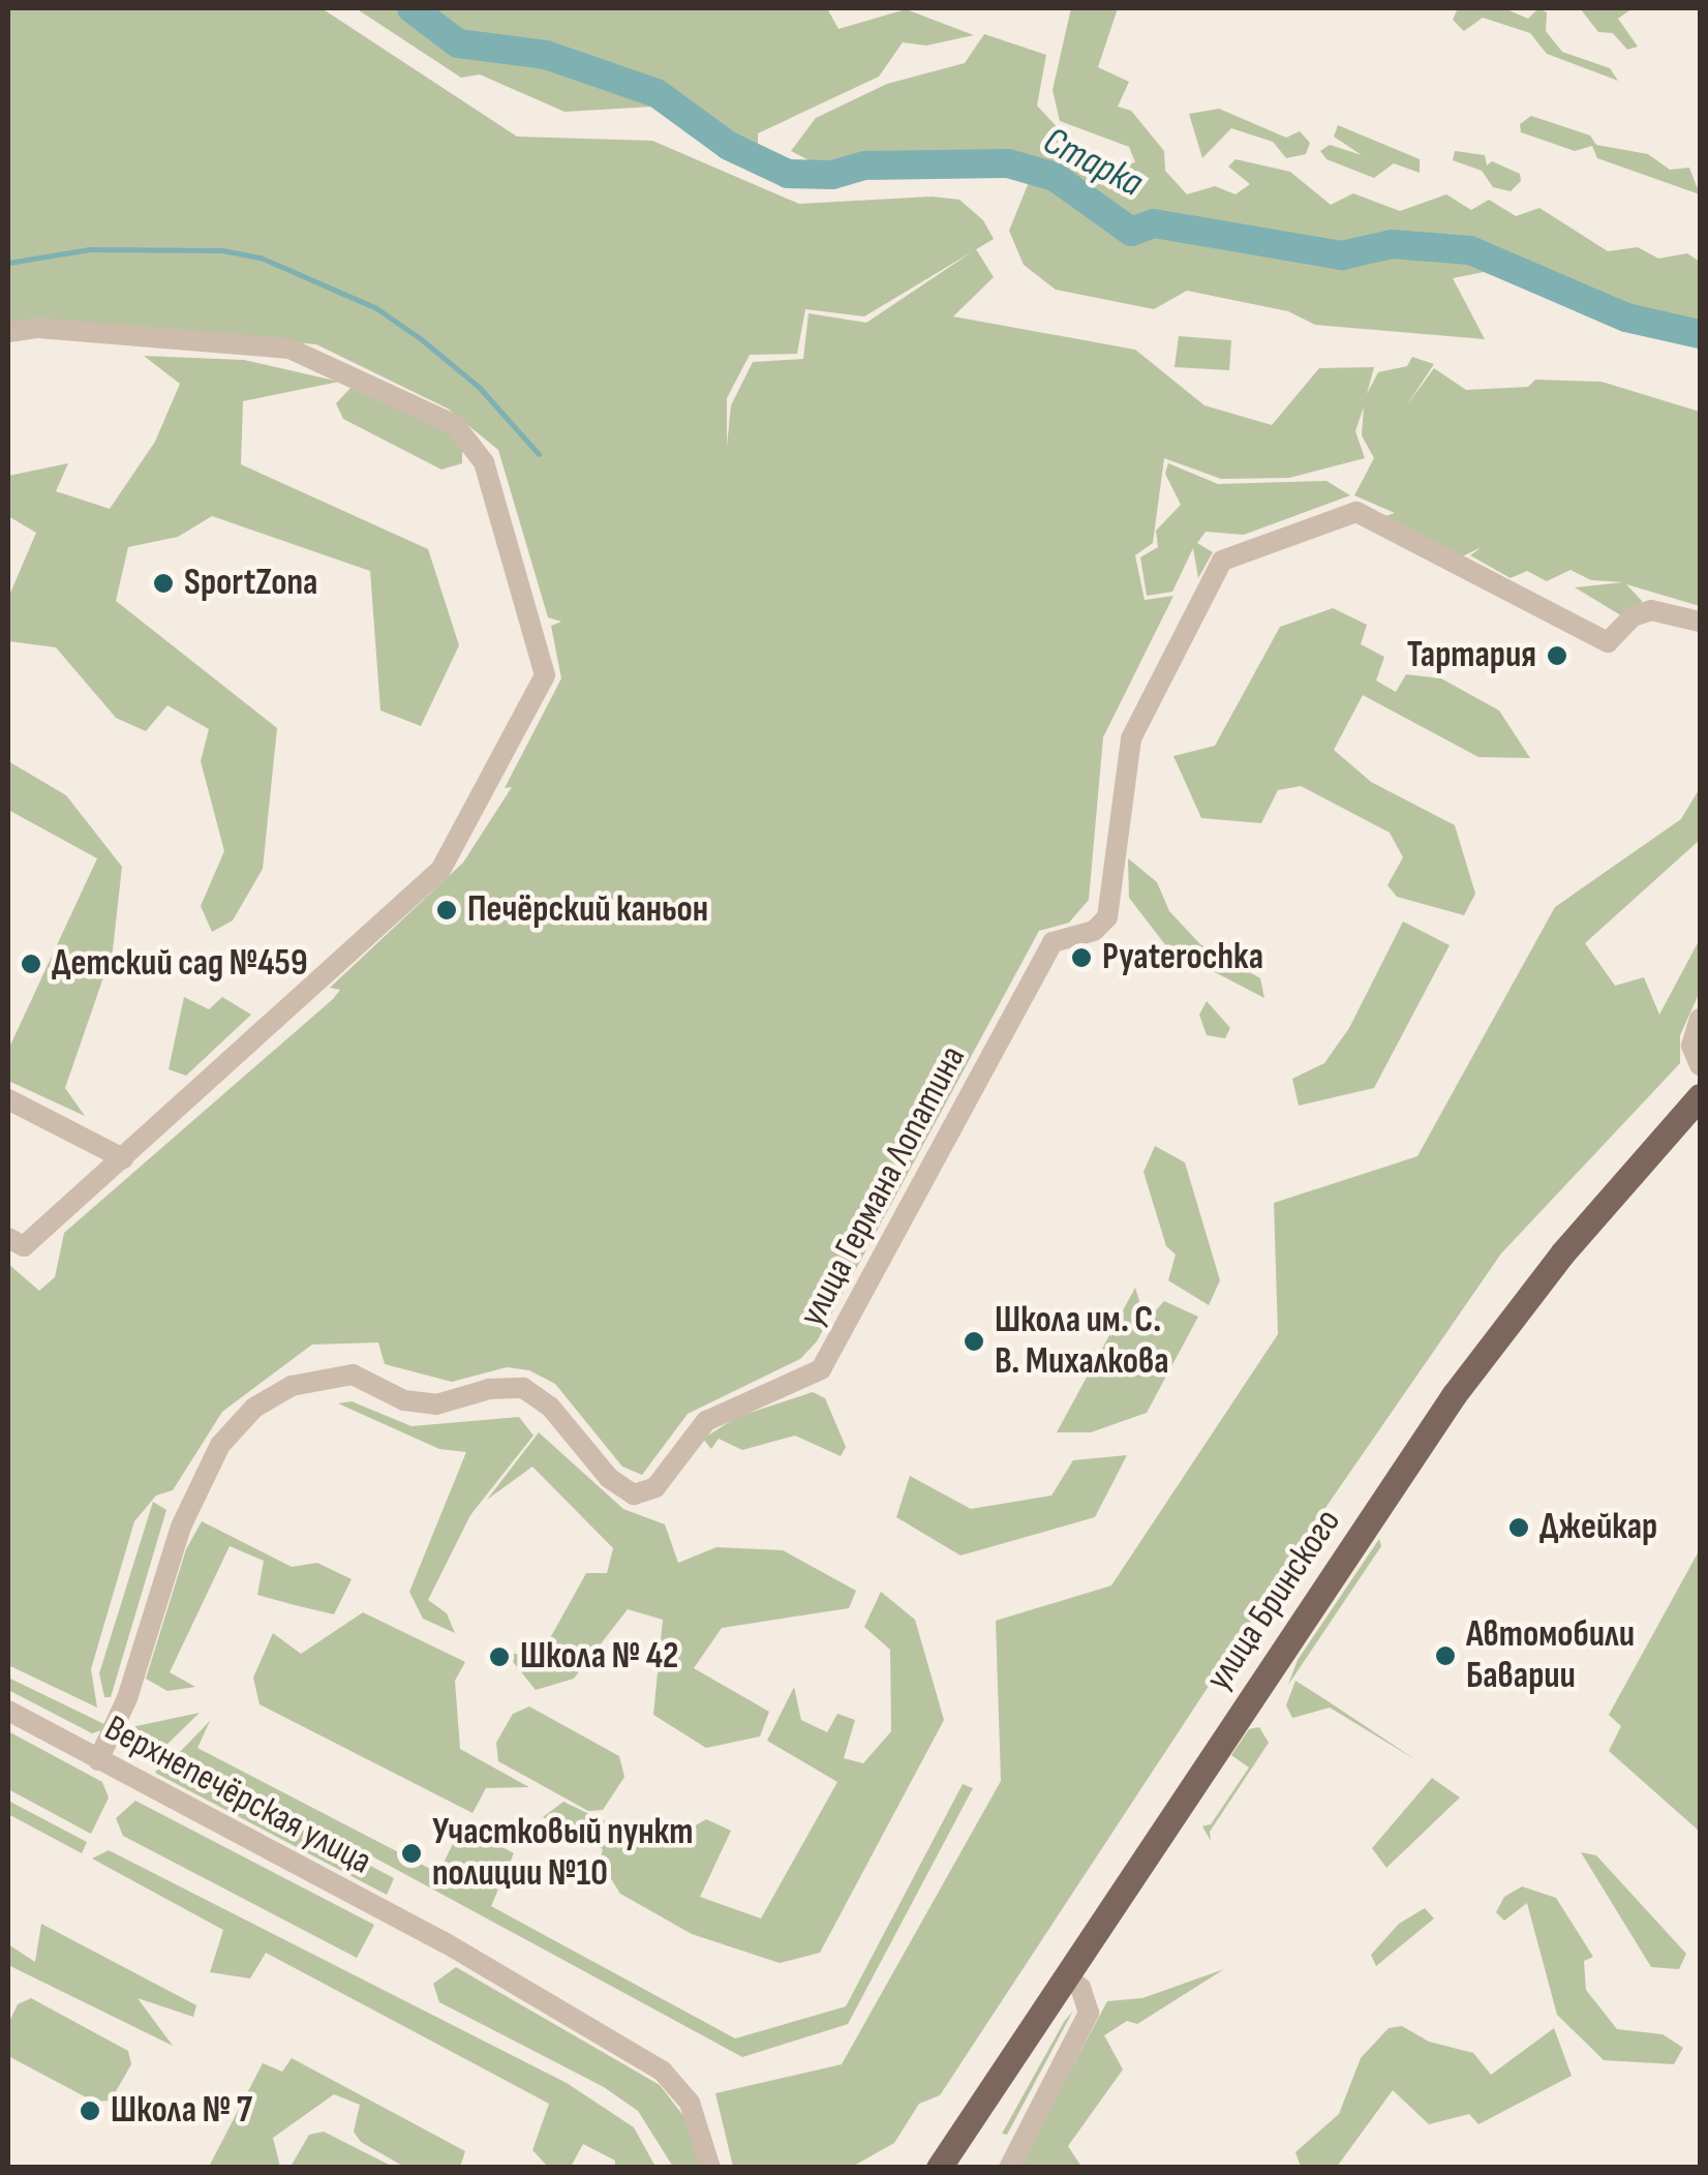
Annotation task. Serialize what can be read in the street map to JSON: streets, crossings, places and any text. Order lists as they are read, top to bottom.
{
  "streets": {
    "main road": ["улица Бринского"],
    "street": ["улица Германа Лопатина", "Верхнепечёрская улица"]
  },
  "crossings": [
    ["улица Германа Лопатина", "Верхнепечёрская улица"]
  ],
  "water": ["Старка"],
  "places": [
    "SportZona",
    "Тартария",
    "Печёрский каньон",
    "Pyaterochka",
    "Детский сад №459",
    "Школа им. С. В. Михалкова",
    "Джейкар",
    "Автомобили Баварии",
    "Школа № 42",
    "Участковый пункт полиции №10",
    "Школа № 7"
  ]
}
